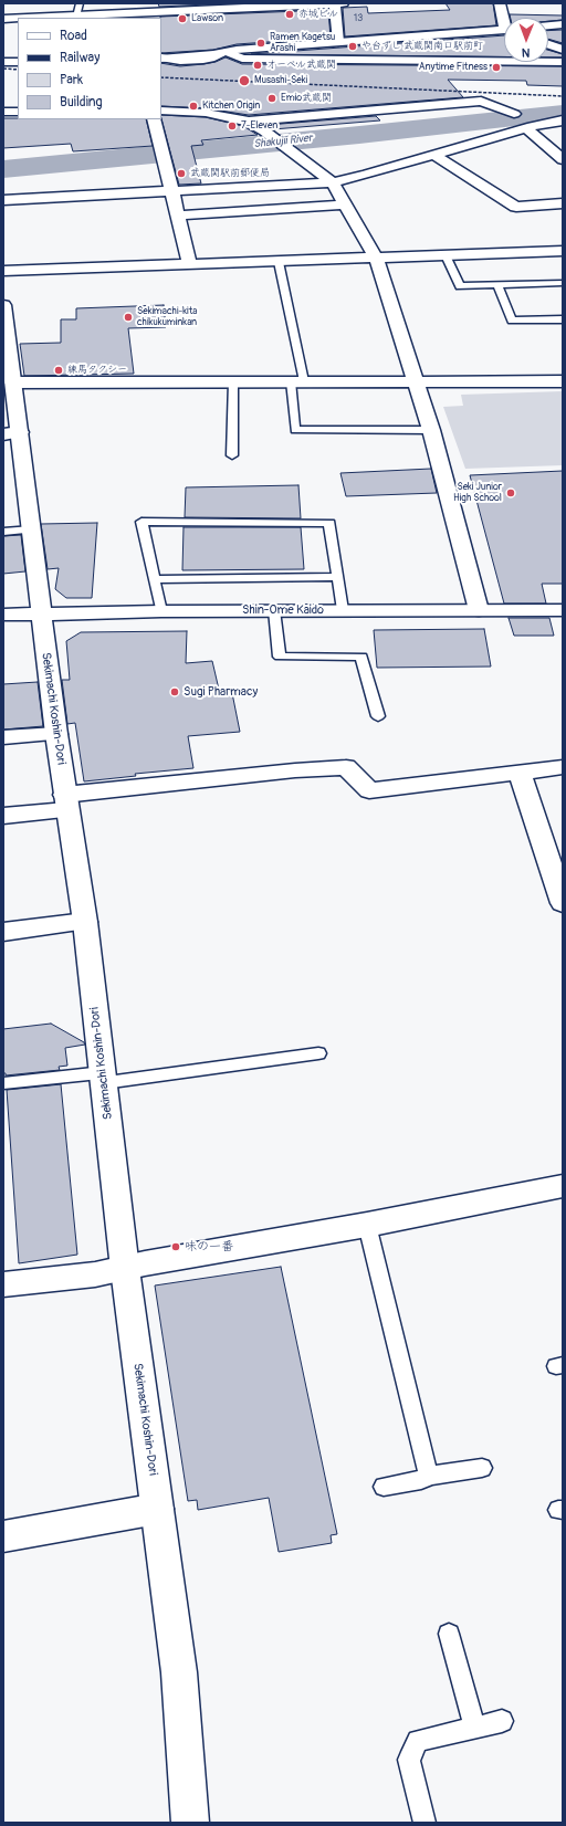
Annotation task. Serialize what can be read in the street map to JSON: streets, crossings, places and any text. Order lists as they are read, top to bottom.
{
  "streets": {
    "street": ["Shin-Ome Kaido", "Sekimachi Koshin-Dori"]
  },
  "crossings": [
    ["Shin-Ome Kaido", "Sekimachi Koshin-Dori"]
  ],
  "water": ["Shakujii River"],
  "places": [
    "赤城ビル",
    "Lawson",
    "Ramen Kagetsu Arashi",
    "や台ずし 武蔵関南口駅前町",
    "オーベル武蔵関",
    "Anytime Fitness",
    "Musashi-Seki",
    "Emio武蔵関",
    "Kitchen Origin",
    "7-Eleven",
    "武蔵関駅前郵便局",
    "Sekimachi-kita chikukuminkan",
    "練馬タクシー",
    "Seki Junior High School",
    "Sugi Pharmacy",
    "味の一番"
  ],
  "house_numbers": ["13"],
  "legend": [
    "Road",
    "Railway",
    "Park",
    "Building"
  ],
  "north": "bottom"
}
